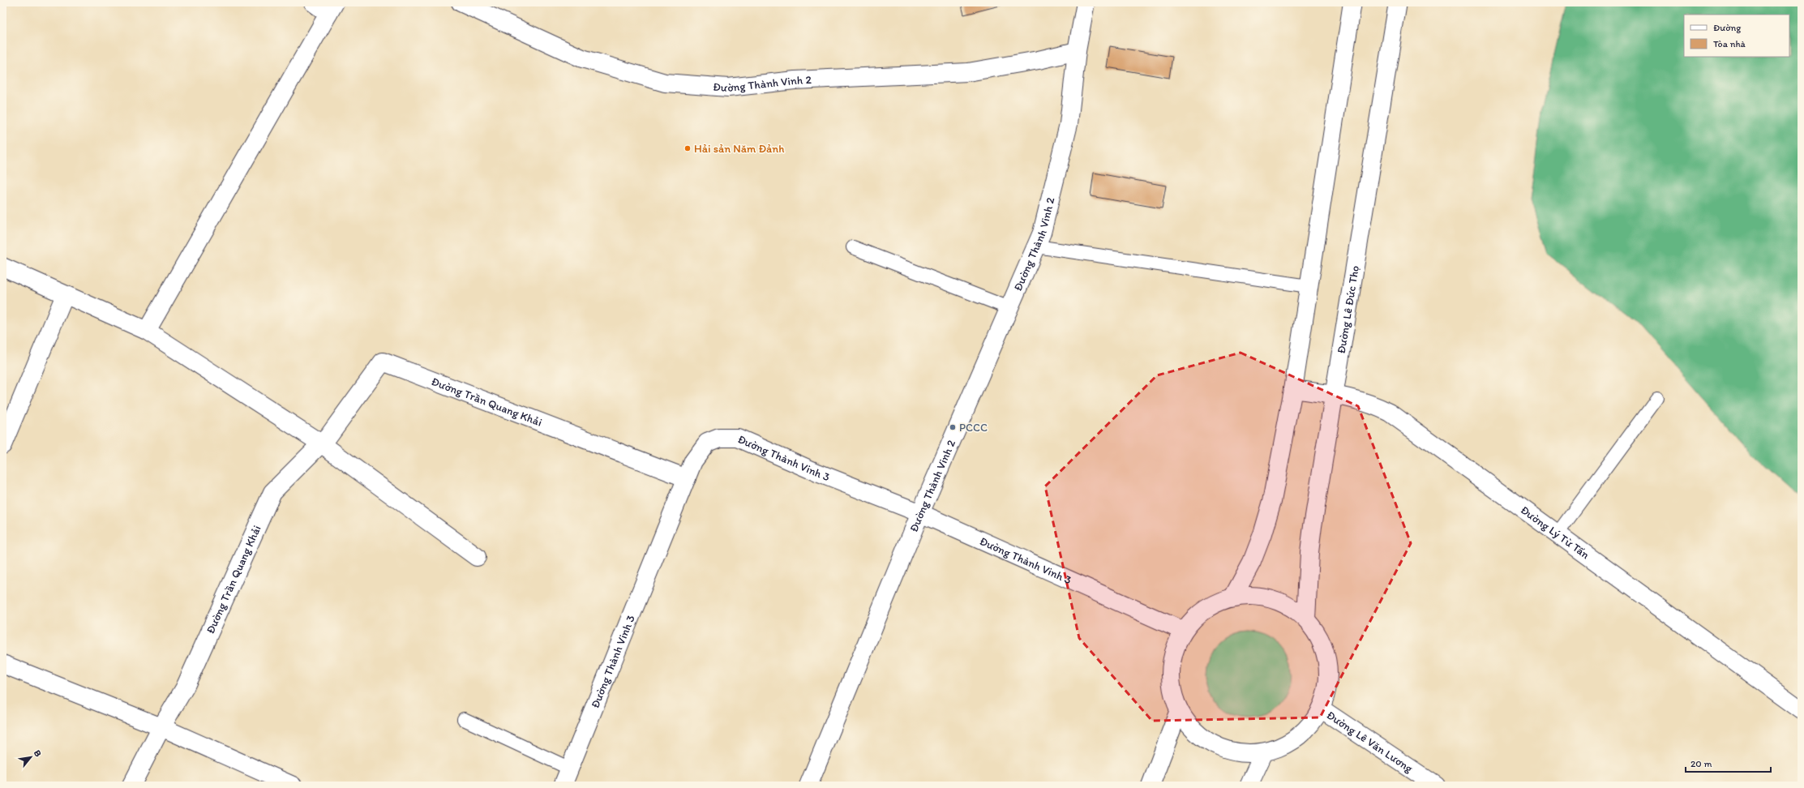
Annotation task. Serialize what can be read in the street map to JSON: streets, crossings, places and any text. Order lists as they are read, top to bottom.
{
  "streets": {
    "street": [
      "Đường Thành Vinh 2",
      "Đường Lê Đức Thọ",
      "Đường Trần Quang Khải",
      "Đường Thành Vinh 3",
      "Đường Lý Từ Tấn",
      "Đường Lê Văn Lương"
    ]
  },
  "crossings": [
    ["Đường Thành Vinh 2", "Đường Thành Vinh 3"],
    ["Đường Lê Đức Thọ", "Đường Lý Từ Tấn"],
    ["Đường Trần Quang Khải", "Đường Thành Vinh 3"]
  ],
  "places": ["Hải sản Năm Đảnh", "PCCC"],
  "legend": ["Đường", "Tòa nhà"],
  "scale_bar": "20 m",
  "north": "top right"
}
